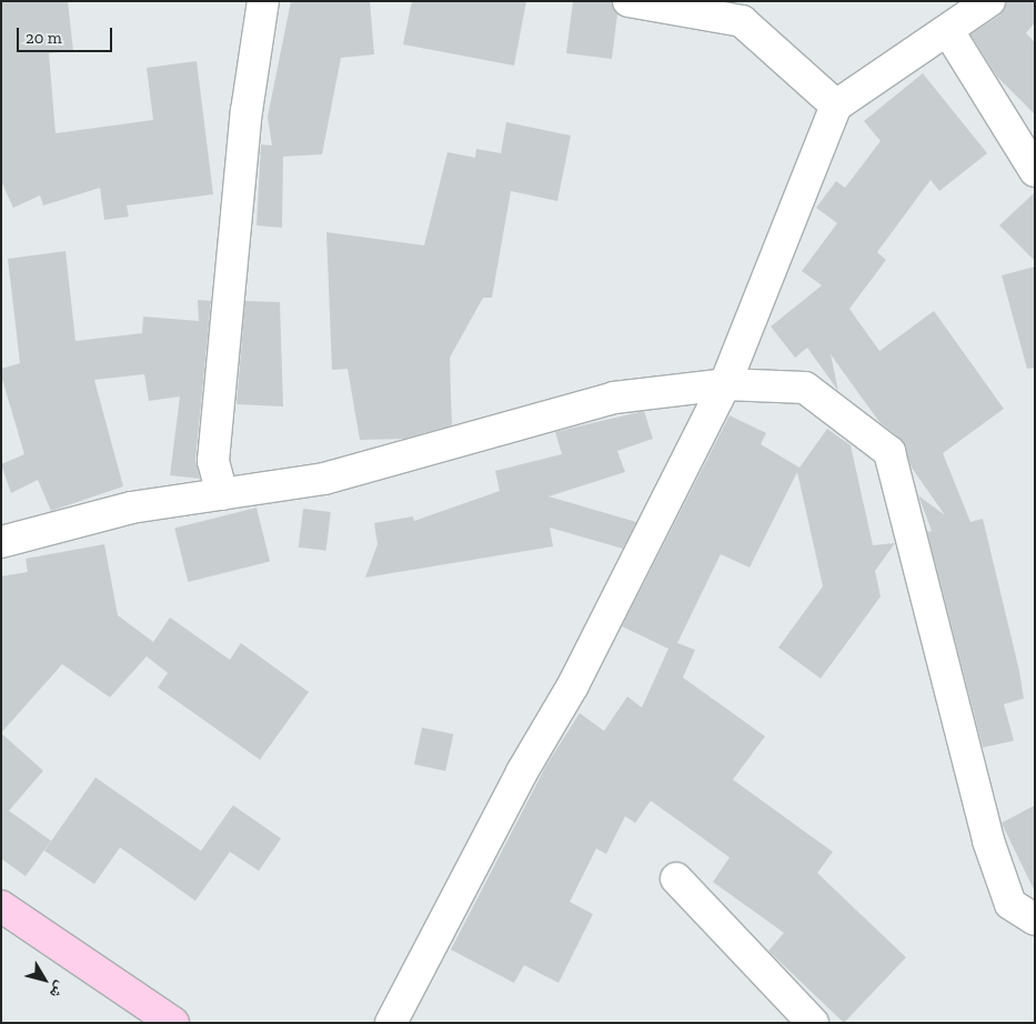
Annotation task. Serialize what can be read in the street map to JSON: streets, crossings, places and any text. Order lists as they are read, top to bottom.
{
  "scale_bar": "20 m",
  "north": "bottom right"
}
